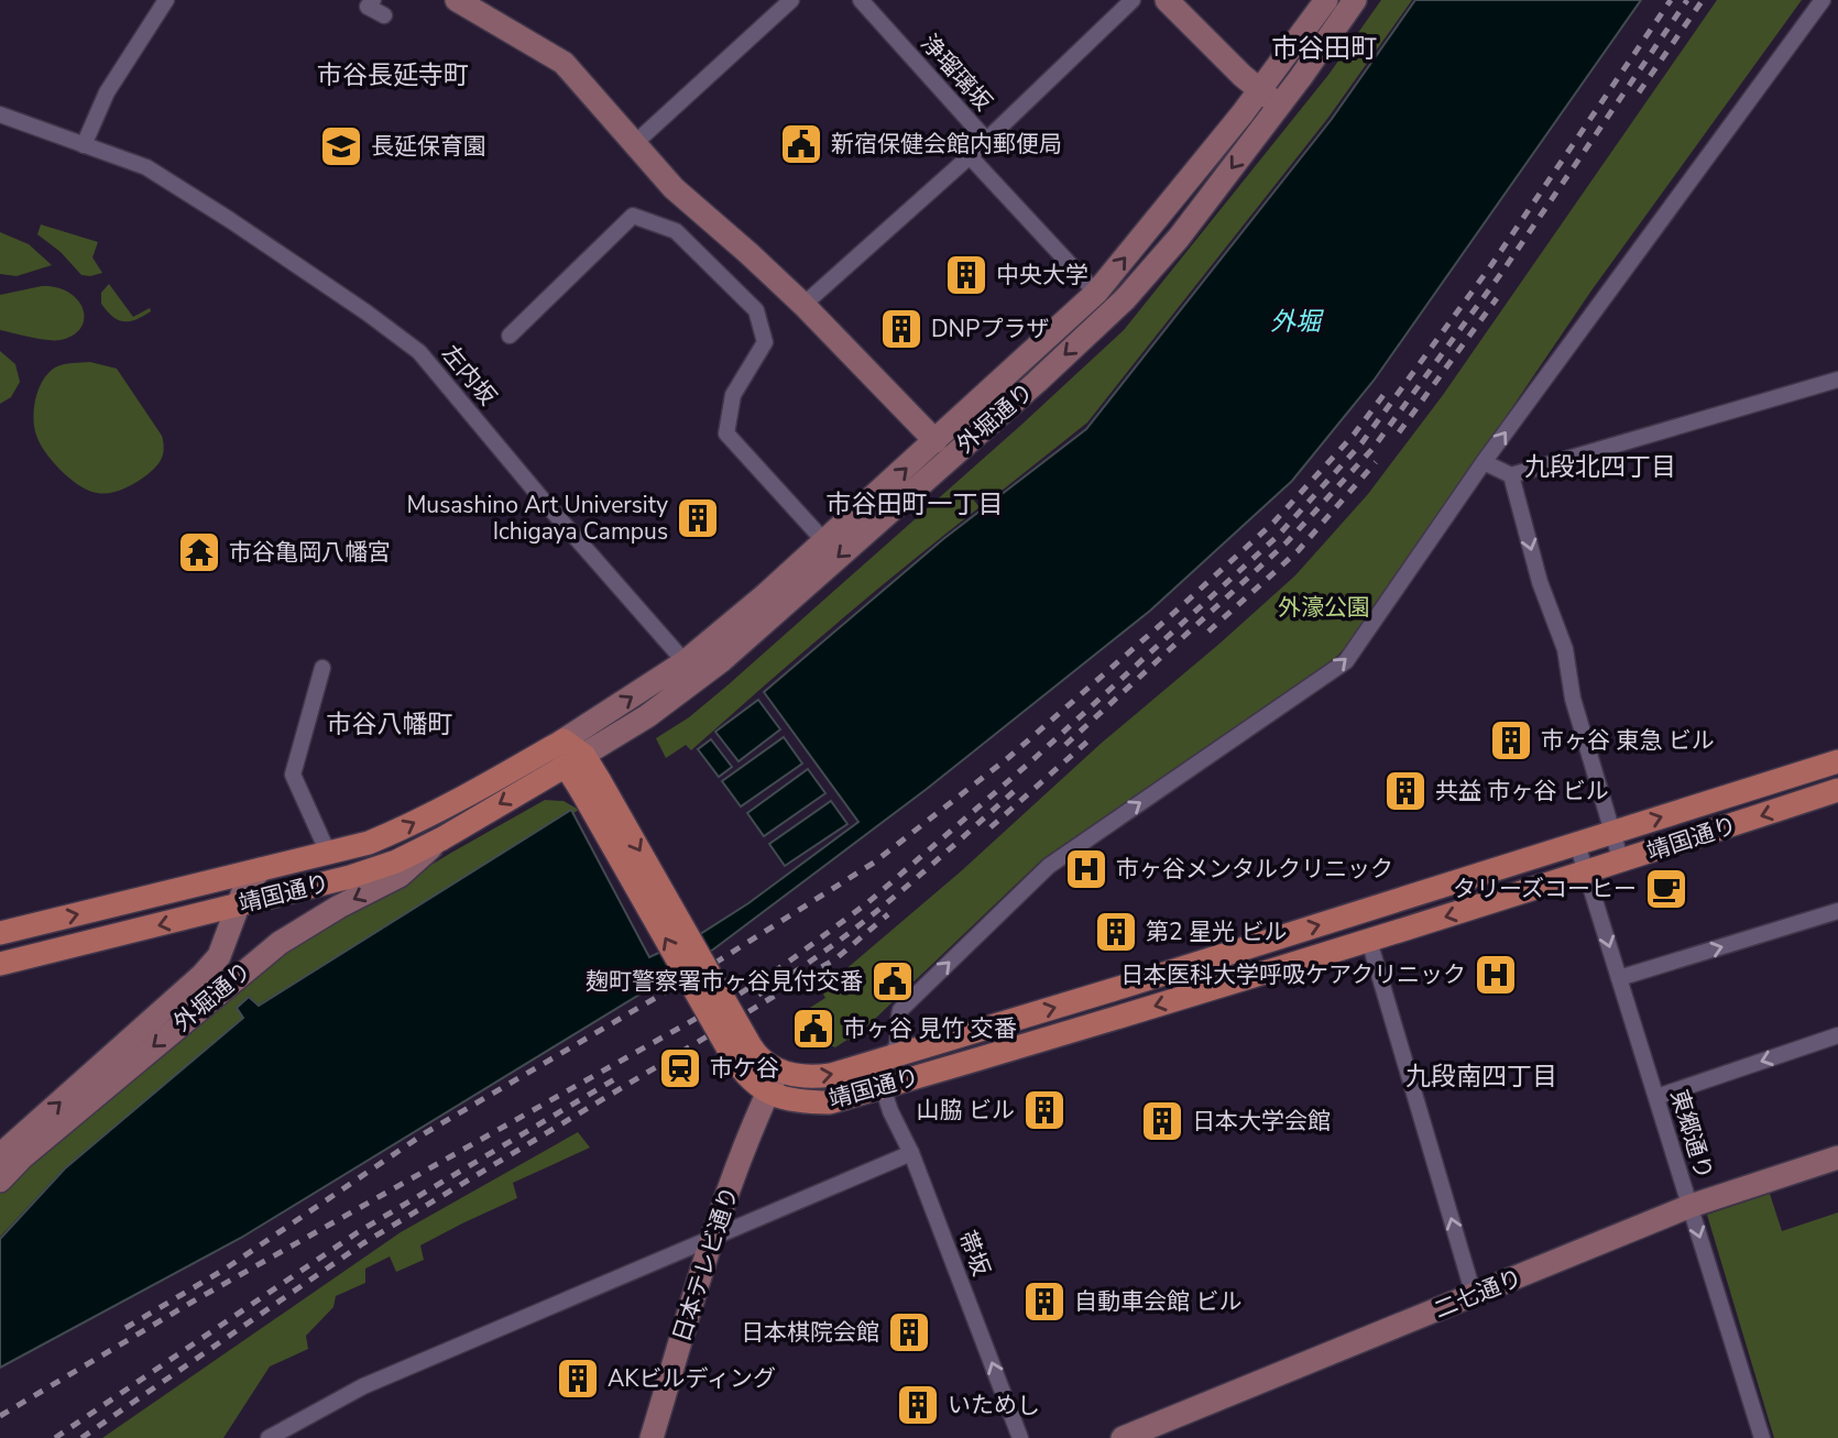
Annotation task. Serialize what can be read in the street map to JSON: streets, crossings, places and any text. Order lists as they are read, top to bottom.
{
  "streets": {
    "main road": [
      "外堀通り",
      "靖国通り",
      "日本テレビ通り",
      "二七通り"
    ],
    "street": [
      "浄瑠璃坂",
      "左内坂",
      "東郷通り",
      "帯坂"
    ]
  },
  "crossings": [
    ["左内坂", "外堀通り"],
    ["外堀通り", "靖国通り"],
    ["靖国通り", "東郷通り"],
    ["靖国通り", "帯坂"],
    ["靖国通り", "日本テレビ通り"],
    ["東郷通り", "二七通り"]
  ],
  "one_way": ["東郷通り", "帯坂"],
  "districts": [
    "市谷田町",
    "市谷長延寺町",
    "九段北四丁目",
    "市谷田町一丁目",
    "市谷八幡町",
    "九段南四丁目"
  ],
  "water": ["外堀"],
  "parks": ["外濠公園"],
  "places": {
    "public building": ["新宿保健会館内郵便局", "麹町警察署市ヶ谷見付交番", "市ヶ谷 見竹 交番"],
    "school or university": ["長延保育園"],
    "building": [
      "中央大学",
      "DNPプラザ",
      "Musashino Art University Ichigaya Campus",
      "市ヶ谷 東急 ビル",
      "共益 市ヶ谷 ビル",
      "第2 星光 ビル",
      "山脇 ビル",
      "日本大学会館",
      "自動車会館 ビル",
      "日本棋院会館",
      "AKビルディング",
      "いためし"
    ],
    "temple": ["市谷亀岡八幡宮"],
    "hospital": ["市ヶ谷メンタルクリニック", "日本医科大学呼吸ケアクリニック"],
    "cafe": ["タリーズコーヒー"],
    "station": ["市ケ谷"]
  }
}
